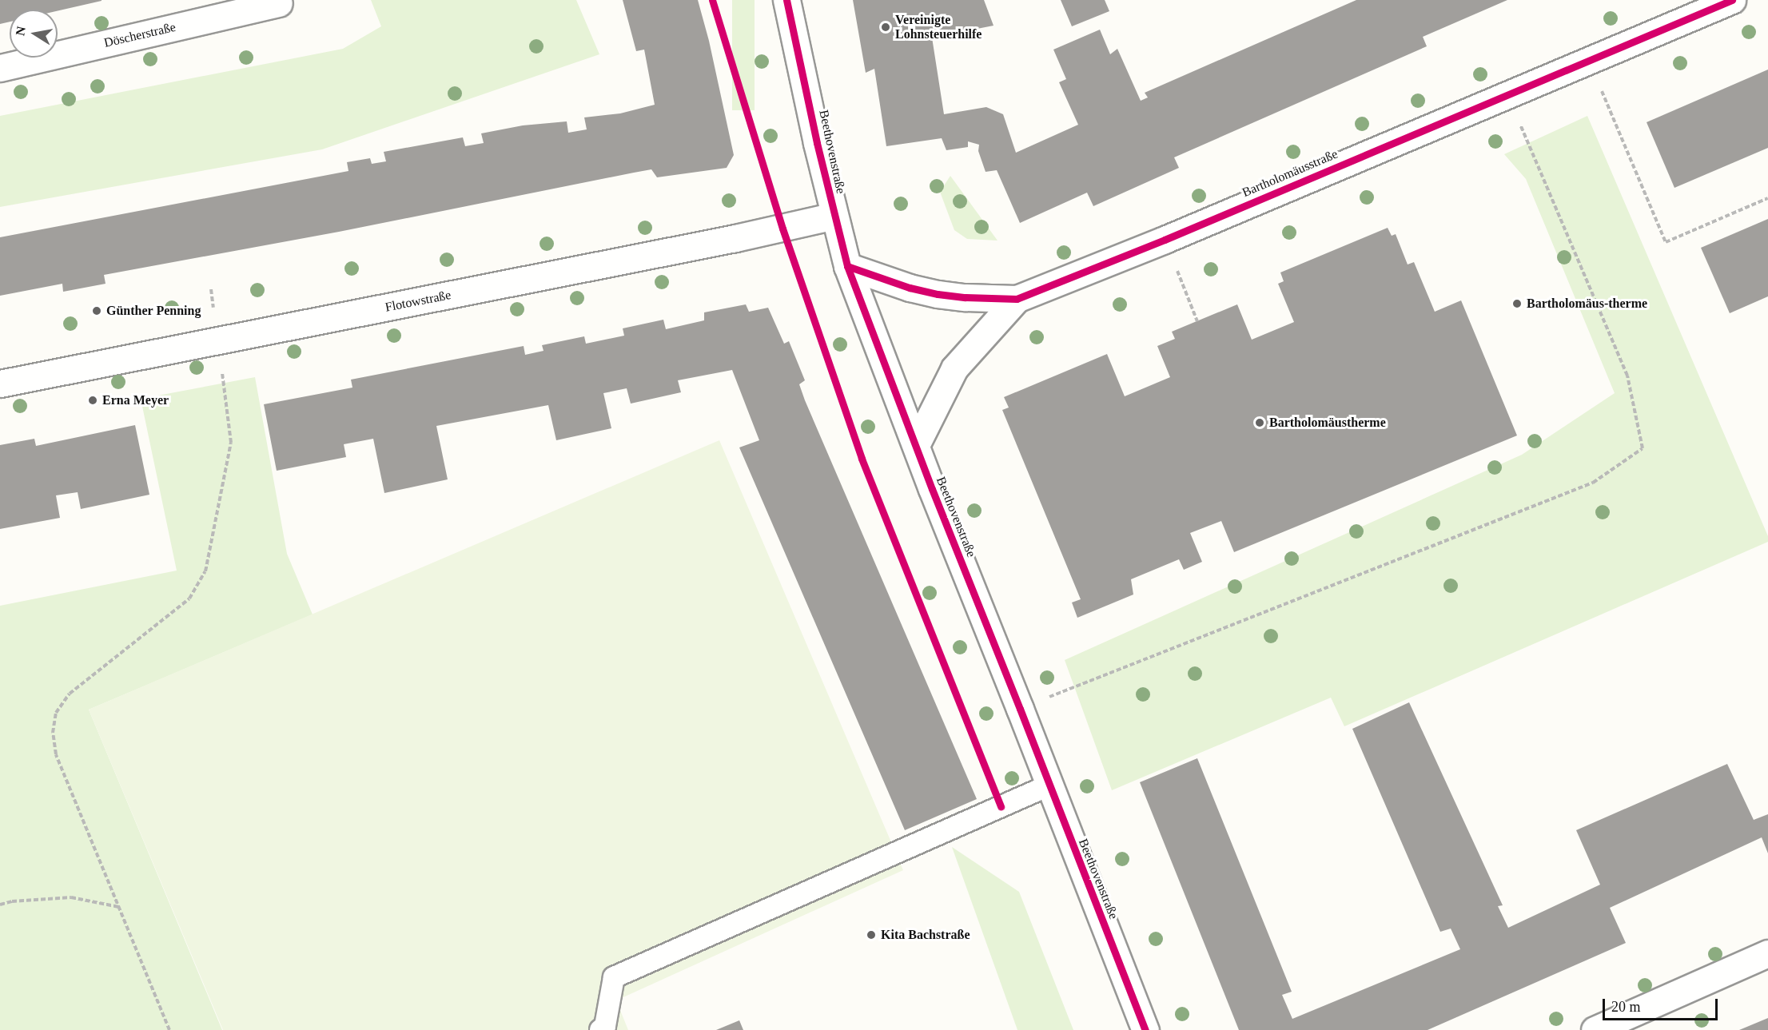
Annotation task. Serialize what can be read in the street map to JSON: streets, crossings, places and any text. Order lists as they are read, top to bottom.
{
  "streets": {
    "street": [
      "Döscherstraße",
      "Beethovenstraße",
      "Bartholomäusstraße",
      "Flotowstraße"
    ]
  },
  "crossings": [
    ["Beethovenstraße", "Bartholomäusstraße"],
    ["Beethovenstraße", "Flotowstraße"]
  ],
  "places": [
    "Vereinigte Lohnsteuerhilfe",
    "Bartholomäus-therme",
    "Günther Penning",
    "Erna Meyer",
    "Bartholomäustherme",
    "Kita Bachstraße"
  ],
  "scale_bar": "20 m",
  "north": "left"
}
